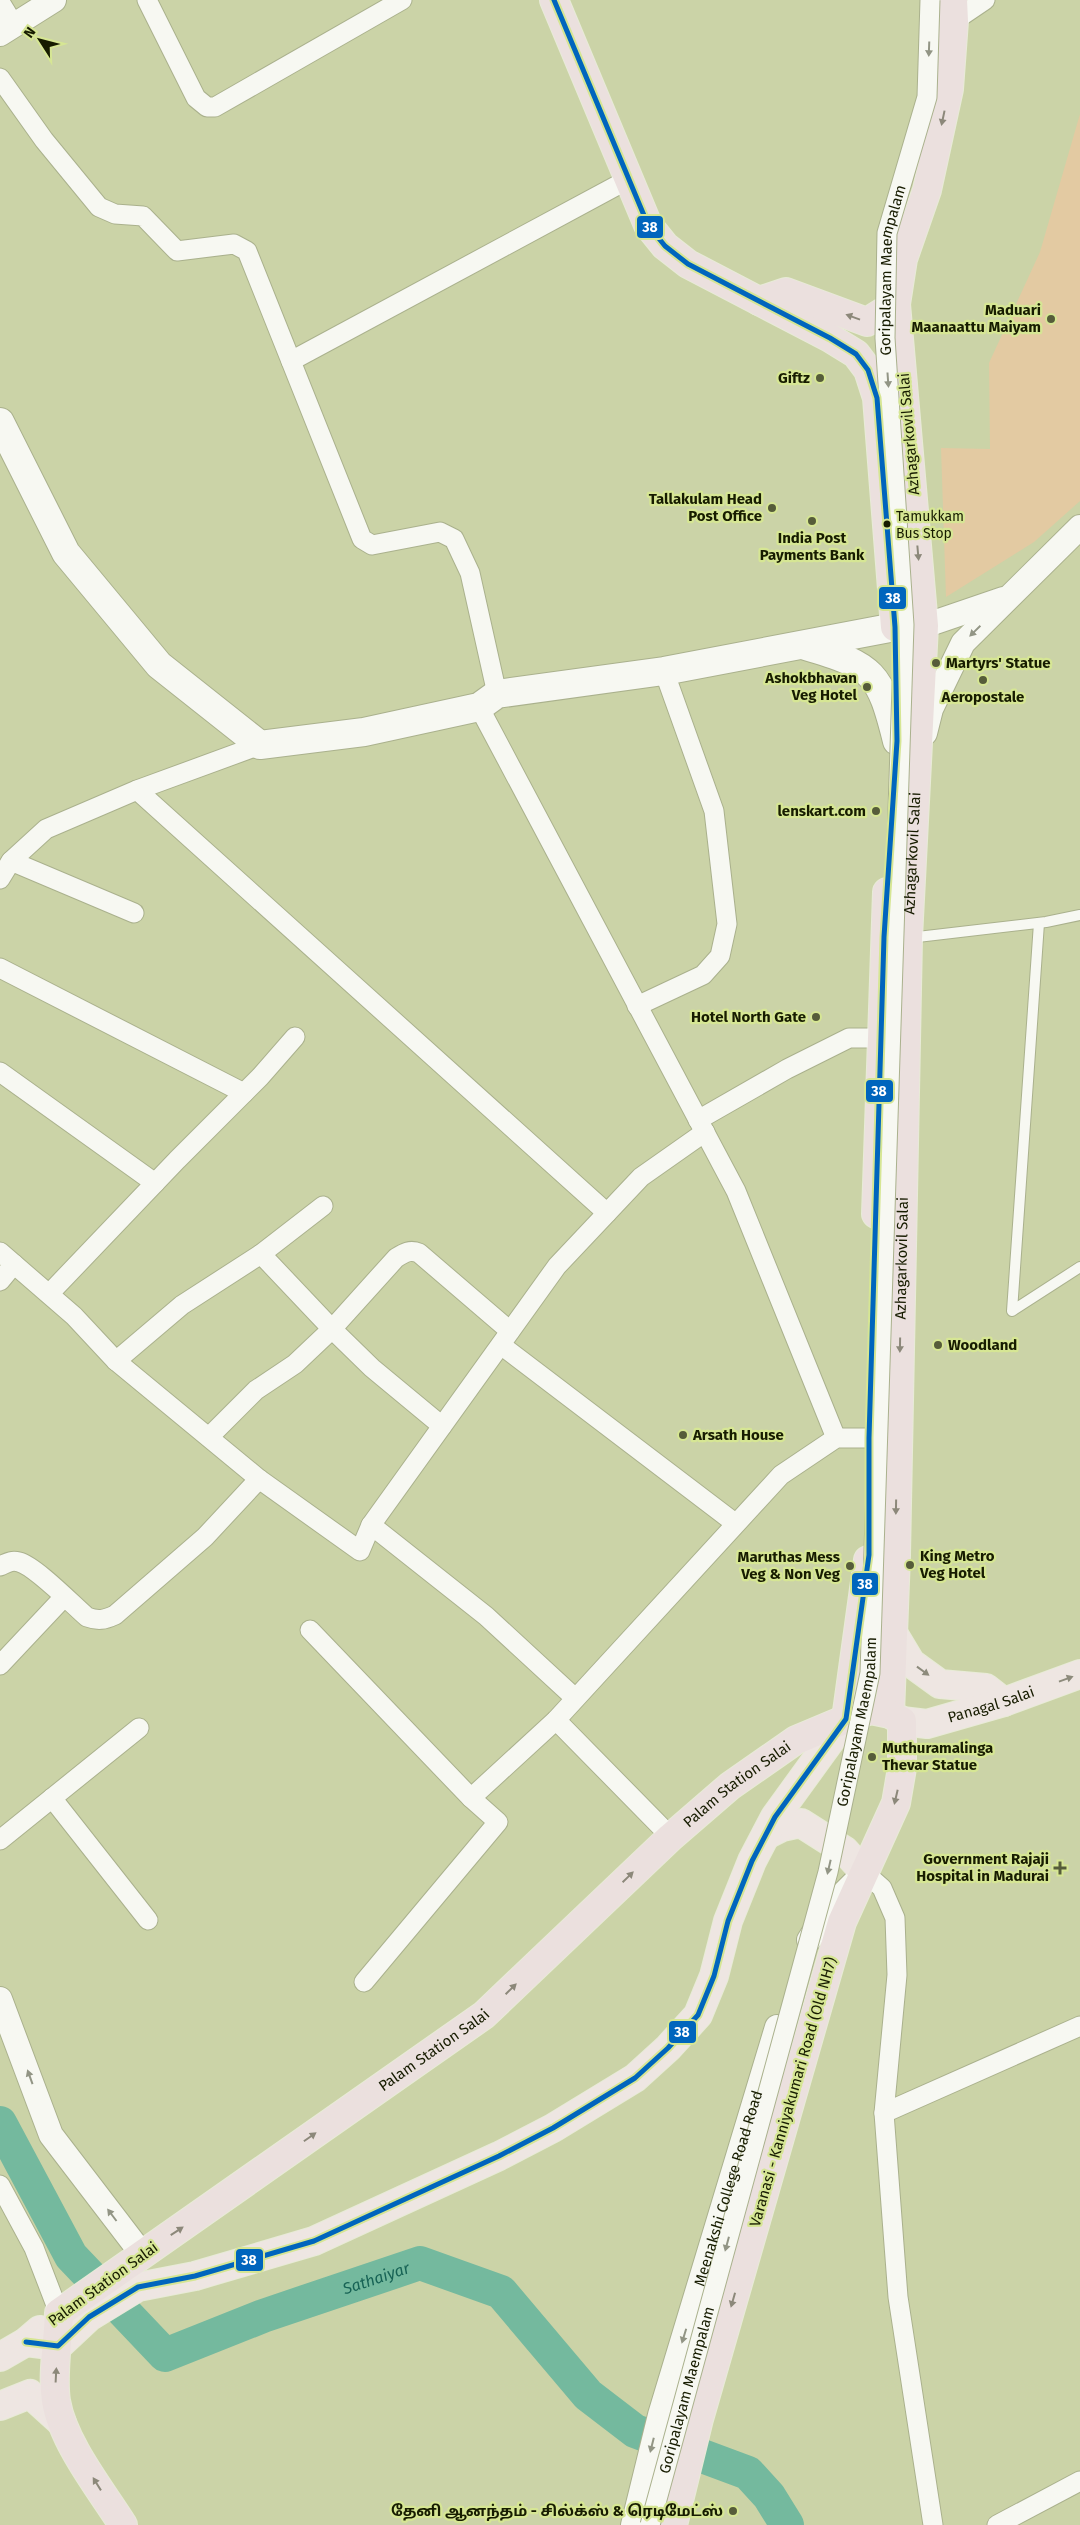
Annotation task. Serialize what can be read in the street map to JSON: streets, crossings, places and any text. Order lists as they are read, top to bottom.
{
  "streets": {
    "highway": ["Azhagarkovil Salai", "Palam Station Salai", "Varanasi - Kanniyakumari Road (Old NH7)"],
    "main road": ["Panagal Salai"],
    "street": ["Goripalayam Maempalam", "Meenakshi College Road Road"]
  },
  "crossings": [
    ["Azhagarkovil Salai", "Panagal Salai"],
    ["Azhagarkovil Salai", "Palam Station Salai"],
    ["Azhagarkovil Salai", "Varanasi - Kanniyakumari Road (Old NH7)"],
    ["Panagal Salai", "Varanasi - Kanniyakumari Road (Old NH7)"],
    ["Varanasi - Kanniyakumari Road (Old NH7)", "Meenakshi College Road Road"]
  ],
  "one_way": [
    "Goripalayam Maempalam",
    "Panagal Salai",
    "Palam Station Salai",
    "Varanasi - Kanniyakumari Road (Old NH7)",
    "Meenakshi College Road Road"
  ],
  "water": ["Sathaiyar"],
  "places": {
    "other": [
      "Maduari Maanaattu Maiyam",
      "Giftz",
      "Tallakulam Head Post Office",
      "India Post Payments Bank",
      "Tamukkam Bus Stop",
      "Martyrs' Statue",
      "Aeropostale",
      "Ashokbhavan Veg Hotel",
      "lenskart.com",
      "Hotel North Gate",
      "Woodland",
      "Arsath House",
      "King Metro Veg Hotel",
      "Maruthas Mess Veg & Non Veg",
      "Muthuramalinga Thevar Statue",
      "தேனி ஆனந்தம் - சில்க்ஸ் & ரெடிமேட்ஸ்"
    ],
    "health": ["Government Rajaji Hospital in Madurai"]
  },
  "lines": ["transit line 38"],
  "north": "top left"
}
